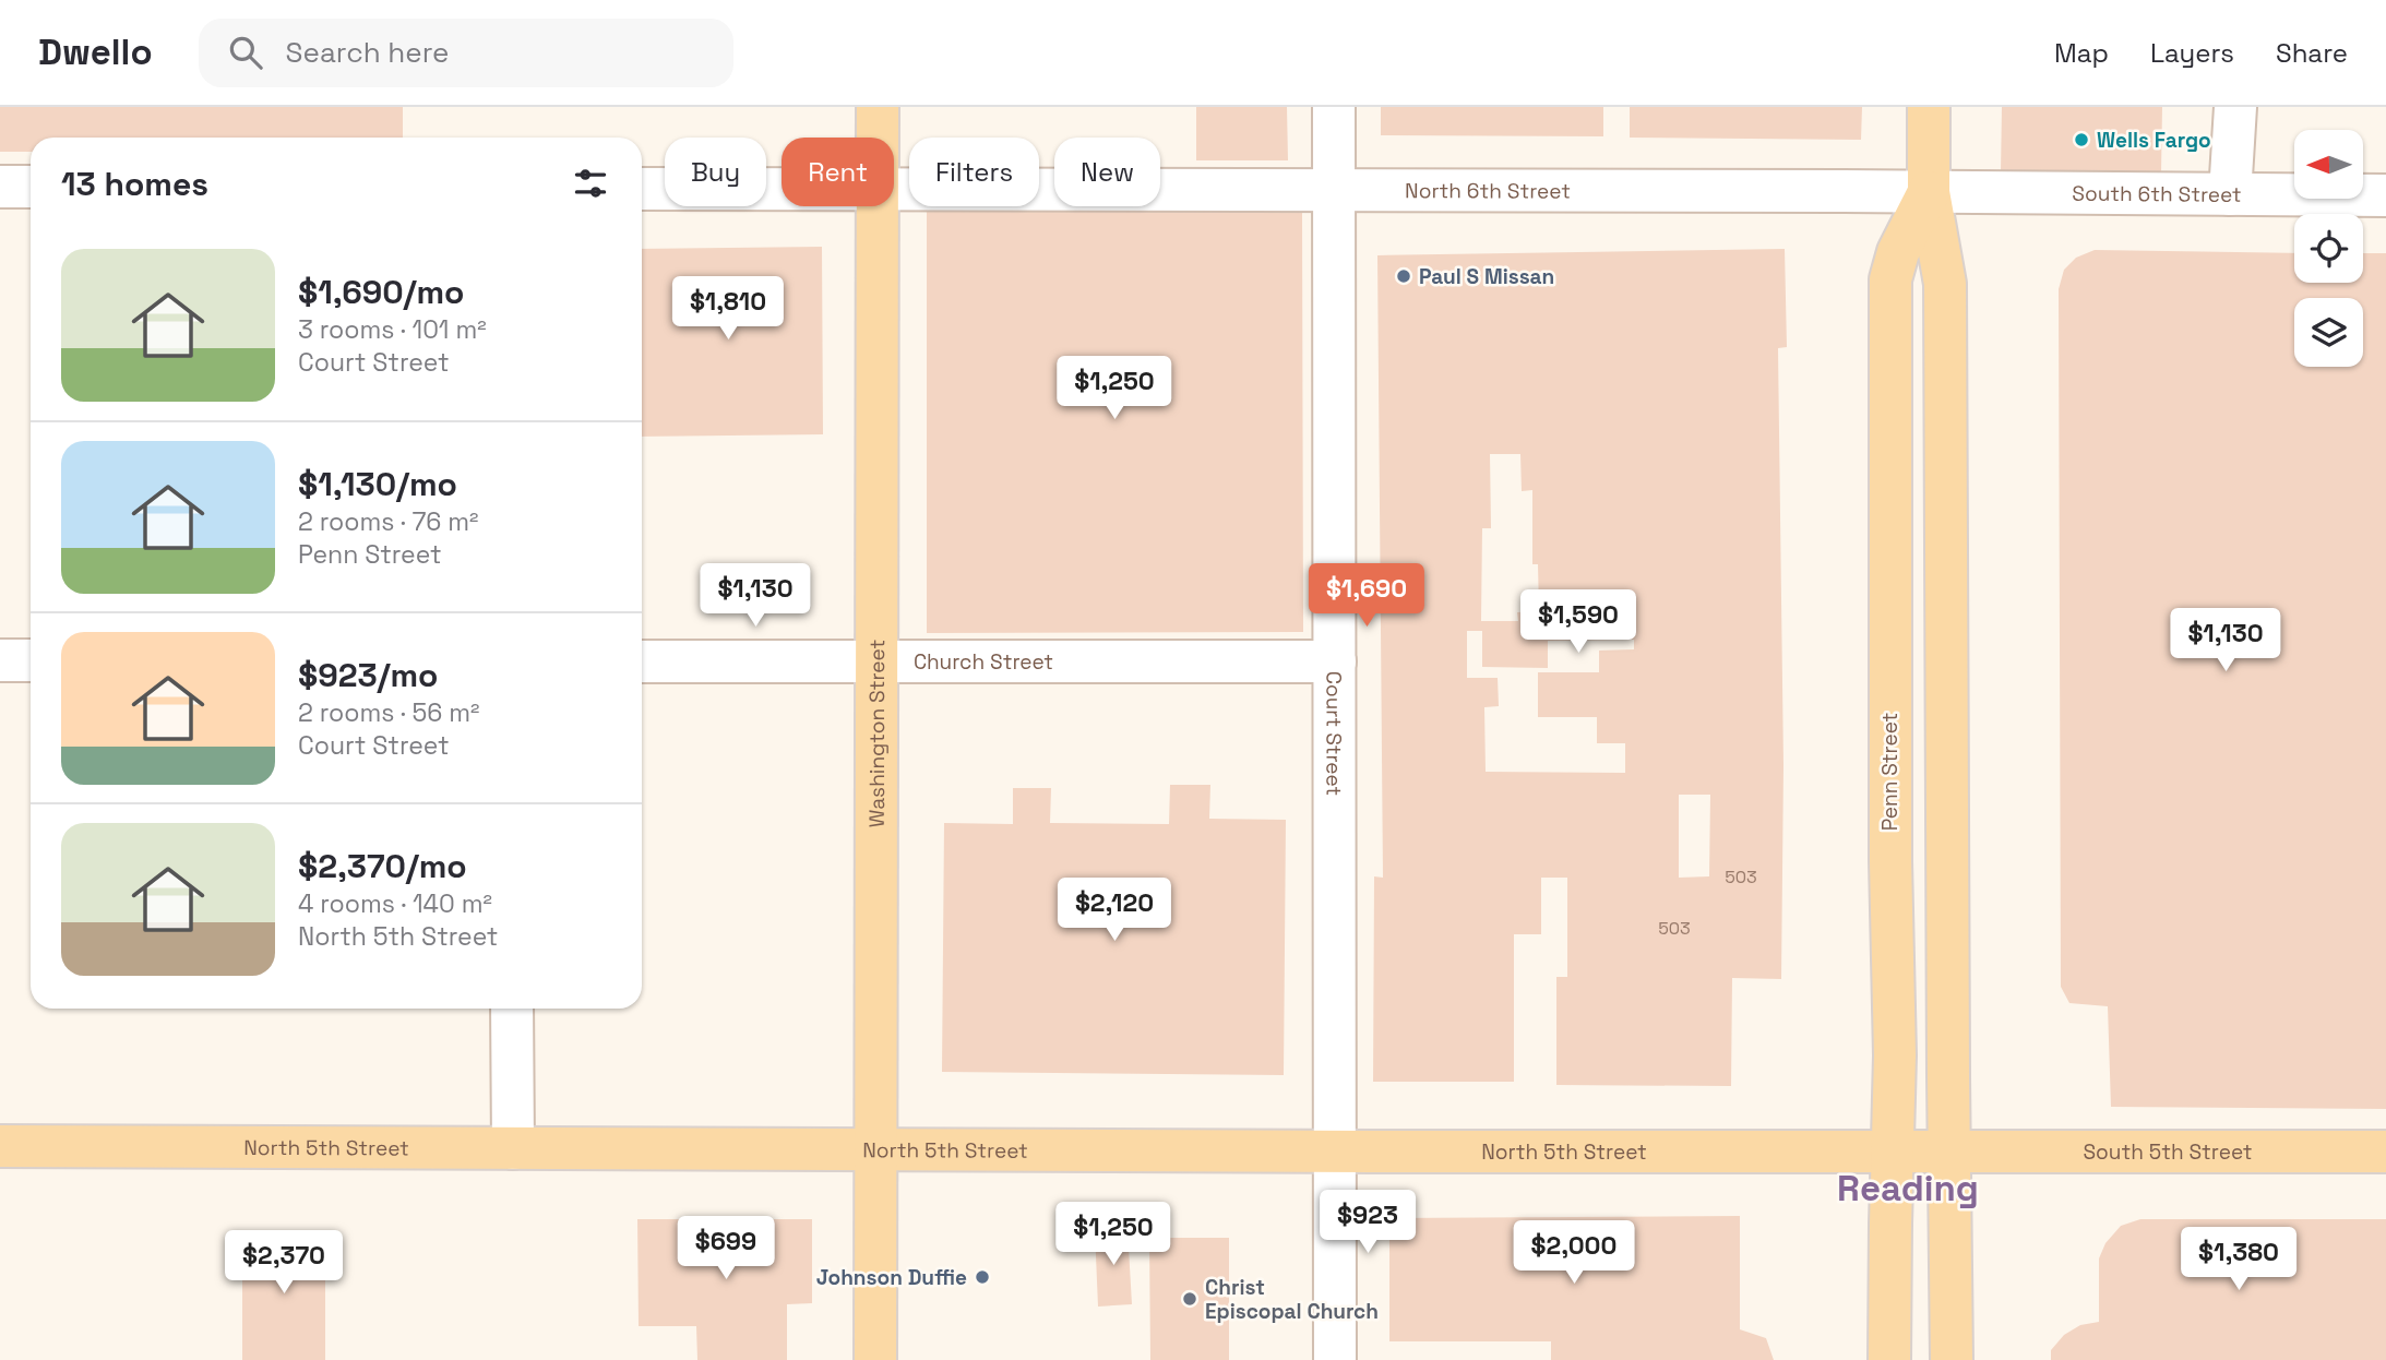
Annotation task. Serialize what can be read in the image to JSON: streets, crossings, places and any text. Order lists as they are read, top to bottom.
{
  "streets": {
    "main road": [
      "Washington Street",
      "Penn Street",
      "North 5th Street",
      "South 5th Street"
    ],
    "street": [
      "North 6th Street",
      "South 6th Street",
      "Church Street",
      "Court Street"
    ]
  },
  "crossings": [
    ["North 6th Street", "South 6th Street"],
    ["North 6th Street", "Court Street"],
    ["North 6th Street", "Penn Street"],
    ["South 6th Street", "Penn Street"],
    ["Church Street", "Washington Street"],
    ["Church Street", "Court Street"],
    ["Washington Street", "North 5th Street"],
    ["Court Street", "North 5th Street"],
    ["Penn Street", "North 5th Street"],
    ["Penn Street", "South 5th Street"],
    ["North 5th Street", "South 5th Street"]
  ],
  "districts": ["Reading"],
  "places": [
    "Wells Fargo",
    "Paul S Missan",
    "Johnson Duffie",
    "Christ Episcopal Church"
  ],
  "house_numbers": ["503", "503"],
  "north": "left",
  "page": {
    "header": "Dwello",
    "search": "Search here",
    "nav": ["Map", "Layers", "Share"],
    "chip": [
      "Buy",
      "Rent",
      "Filters",
      "New"
    ],
    "heading": "13 homes",
    "list": [
      {
        "name": "$1,690/mo",
        "note": "3 rooms · 101 m² · Court Street"
      },
      {
        "name": "$1,130/mo",
        "note": "2 rooms · 76 m² · Penn Street"
      },
      {
        "name": "$923/mo",
        "note": "2 rooms · 56 m² · Court Street"
      },
      {
        "name": "$2,370/mo",
        "note": "4 rooms · 140 m² · North 5th Street"
      }
    ],
    "price": [
      "$1,810",
      "$1,250",
      "$1,130",
      "$1,690",
      "$1,590",
      "$1,130",
      "$2,120",
      "$923",
      "$1,250",
      "$699",
      "$2,000",
      "$1,380",
      "$2,370"
    ]
  }
}
